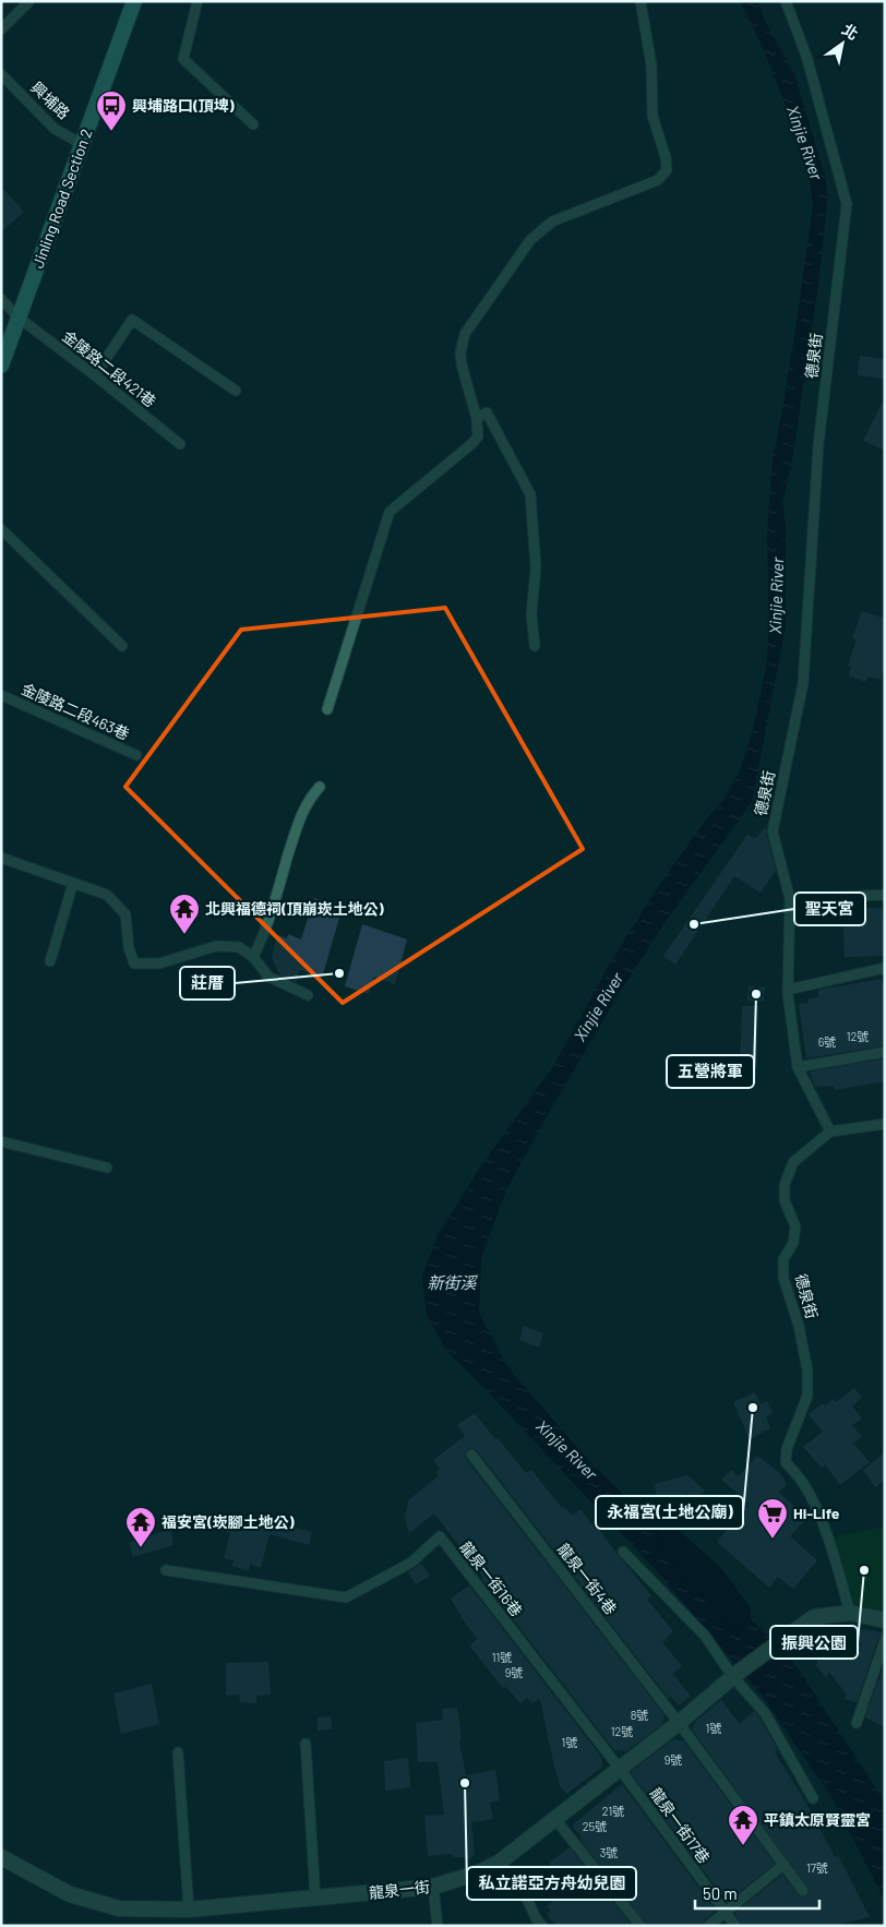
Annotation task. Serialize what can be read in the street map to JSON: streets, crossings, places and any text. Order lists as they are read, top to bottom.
{
  "streets": {
    "main road": ["Jinling Road Section 2"],
    "street": ["龍泉一街"],
    "lane": [
      "興埔路",
      "德泉街",
      "金陵路二段421巷",
      "金陵路二段463巷",
      "龍泉一街16巷",
      "龍泉一街4巷",
      "龍泉一街17巷"
    ]
  },
  "crossings": [
    ["興埔路", "Jinling Road Section 2"],
    ["Jinling Road Section 2", "金陵路二段421巷"],
    ["德泉街", "龍泉一街"],
    ["龍泉一街16巷", "龍泉一街17巷"],
    ["龍泉一街16巷", "龍泉一街"],
    ["龍泉一街4巷", "龍泉一街"],
    ["龍泉一街17巷", "龍泉一街"]
  ],
  "water": ["Xinjie River", "新街溪"],
  "places": {
    "bus stop": ["興埔路口(頂埤)"],
    "other": [
      "聖天宮",
      "莊厝",
      "五營將軍",
      "永福宮(土地公廟)",
      "振興公園",
      "私立諾亞方舟幼兒園"
    ],
    "temple": ["北興福德祠(頂崩崁土地公)", "福安宮(崁腳土地公)", "平鎮太原賢靈宮"],
    "supermarket": ["Hi-Life"]
  },
  "house_numbers": [
    "12號",
    "6號",
    "11號",
    "9號",
    "8號",
    "1號",
    "12號",
    "1號",
    "9號",
    "21號",
    "25號",
    "3號",
    "17號"
  ],
  "scale_bar": "50 m",
  "north": "top right"
}
